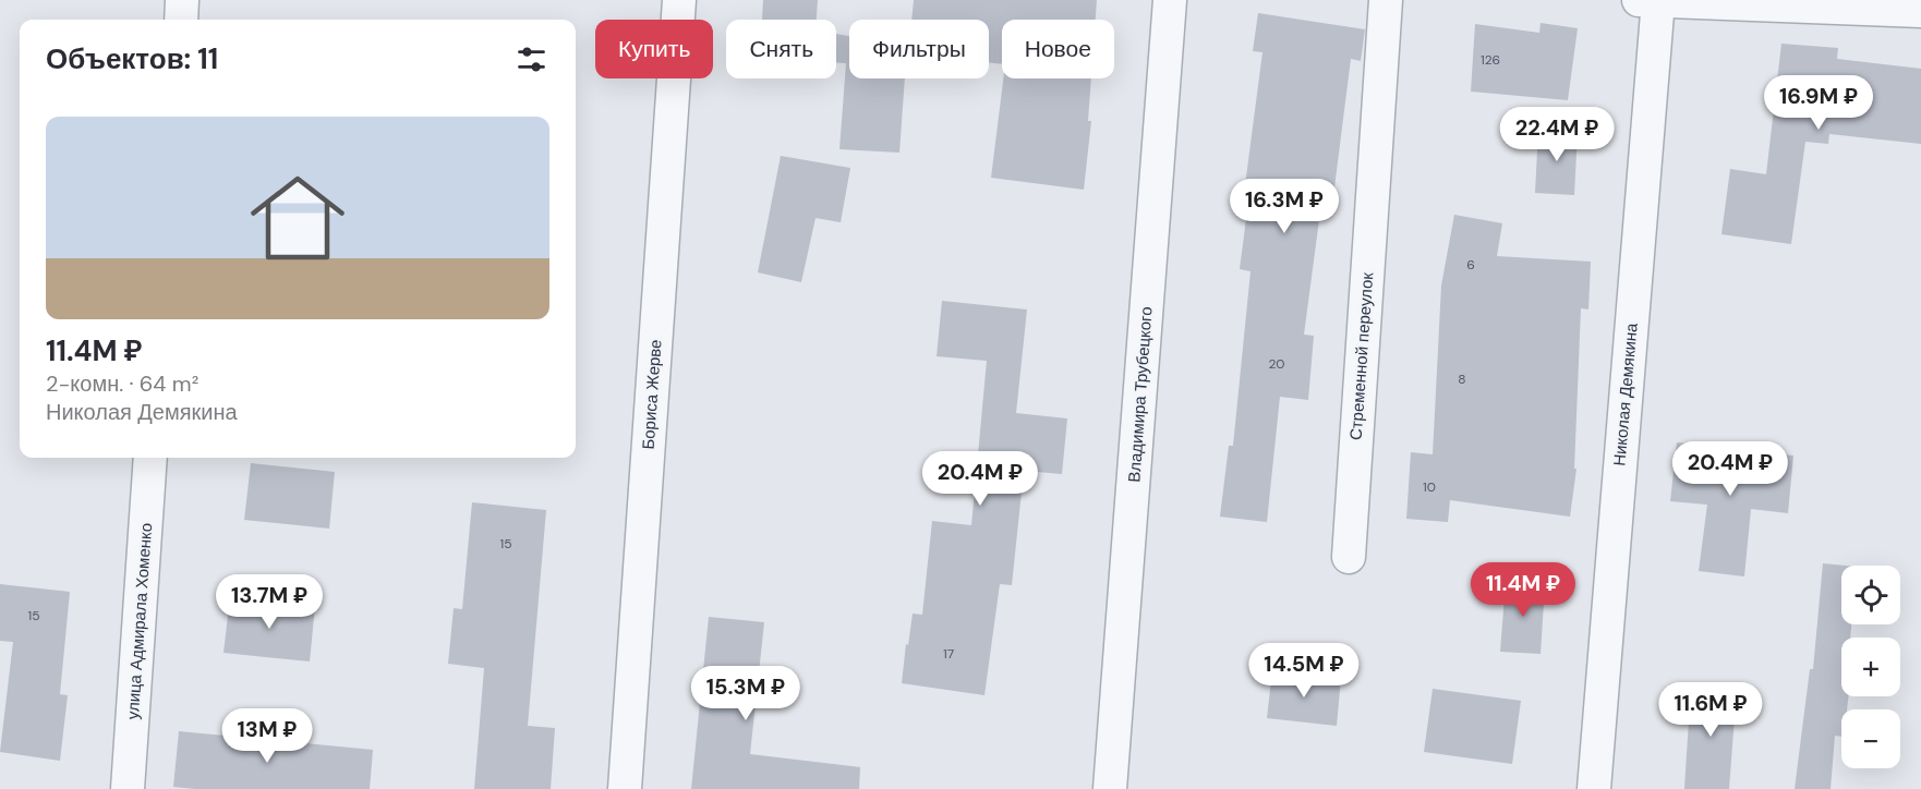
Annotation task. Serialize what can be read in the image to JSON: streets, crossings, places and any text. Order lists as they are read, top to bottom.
{
  "streets": {
    "street": [
      "Стременной переулок",
      "Бориса Жерве",
      "Владимира Трубецкого",
      "Николая Демякина",
      "улица Адмирала Хоменко"
    ]
  },
  "house_numbers": [
    "126",
    "6",
    "20",
    "8",
    "10",
    "15",
    "15",
    "17"
  ],
  "page": {
    "chip": [
      "Купить",
      "Снять",
      "Фильтры",
      "Новое"
    ],
    "heading": "Объектов: 11",
    "price": [
      "16.9M ₽",
      "22.4M ₽",
      "16.3M ₽",
      "20.4M ₽",
      "20.4M ₽",
      "11.4M ₽",
      "13.7M ₽",
      "14.5M ₽",
      "15.3M ₽",
      "11.6M ₽",
      "13M ₽"
    ],
    "list": [
      {
        "name": "11.4M ₽",
        "note": "2-комн. · 64 m² · Николая Демякина"
      }
    ],
    "map_buttons": ["+", "−"]
  }
}
